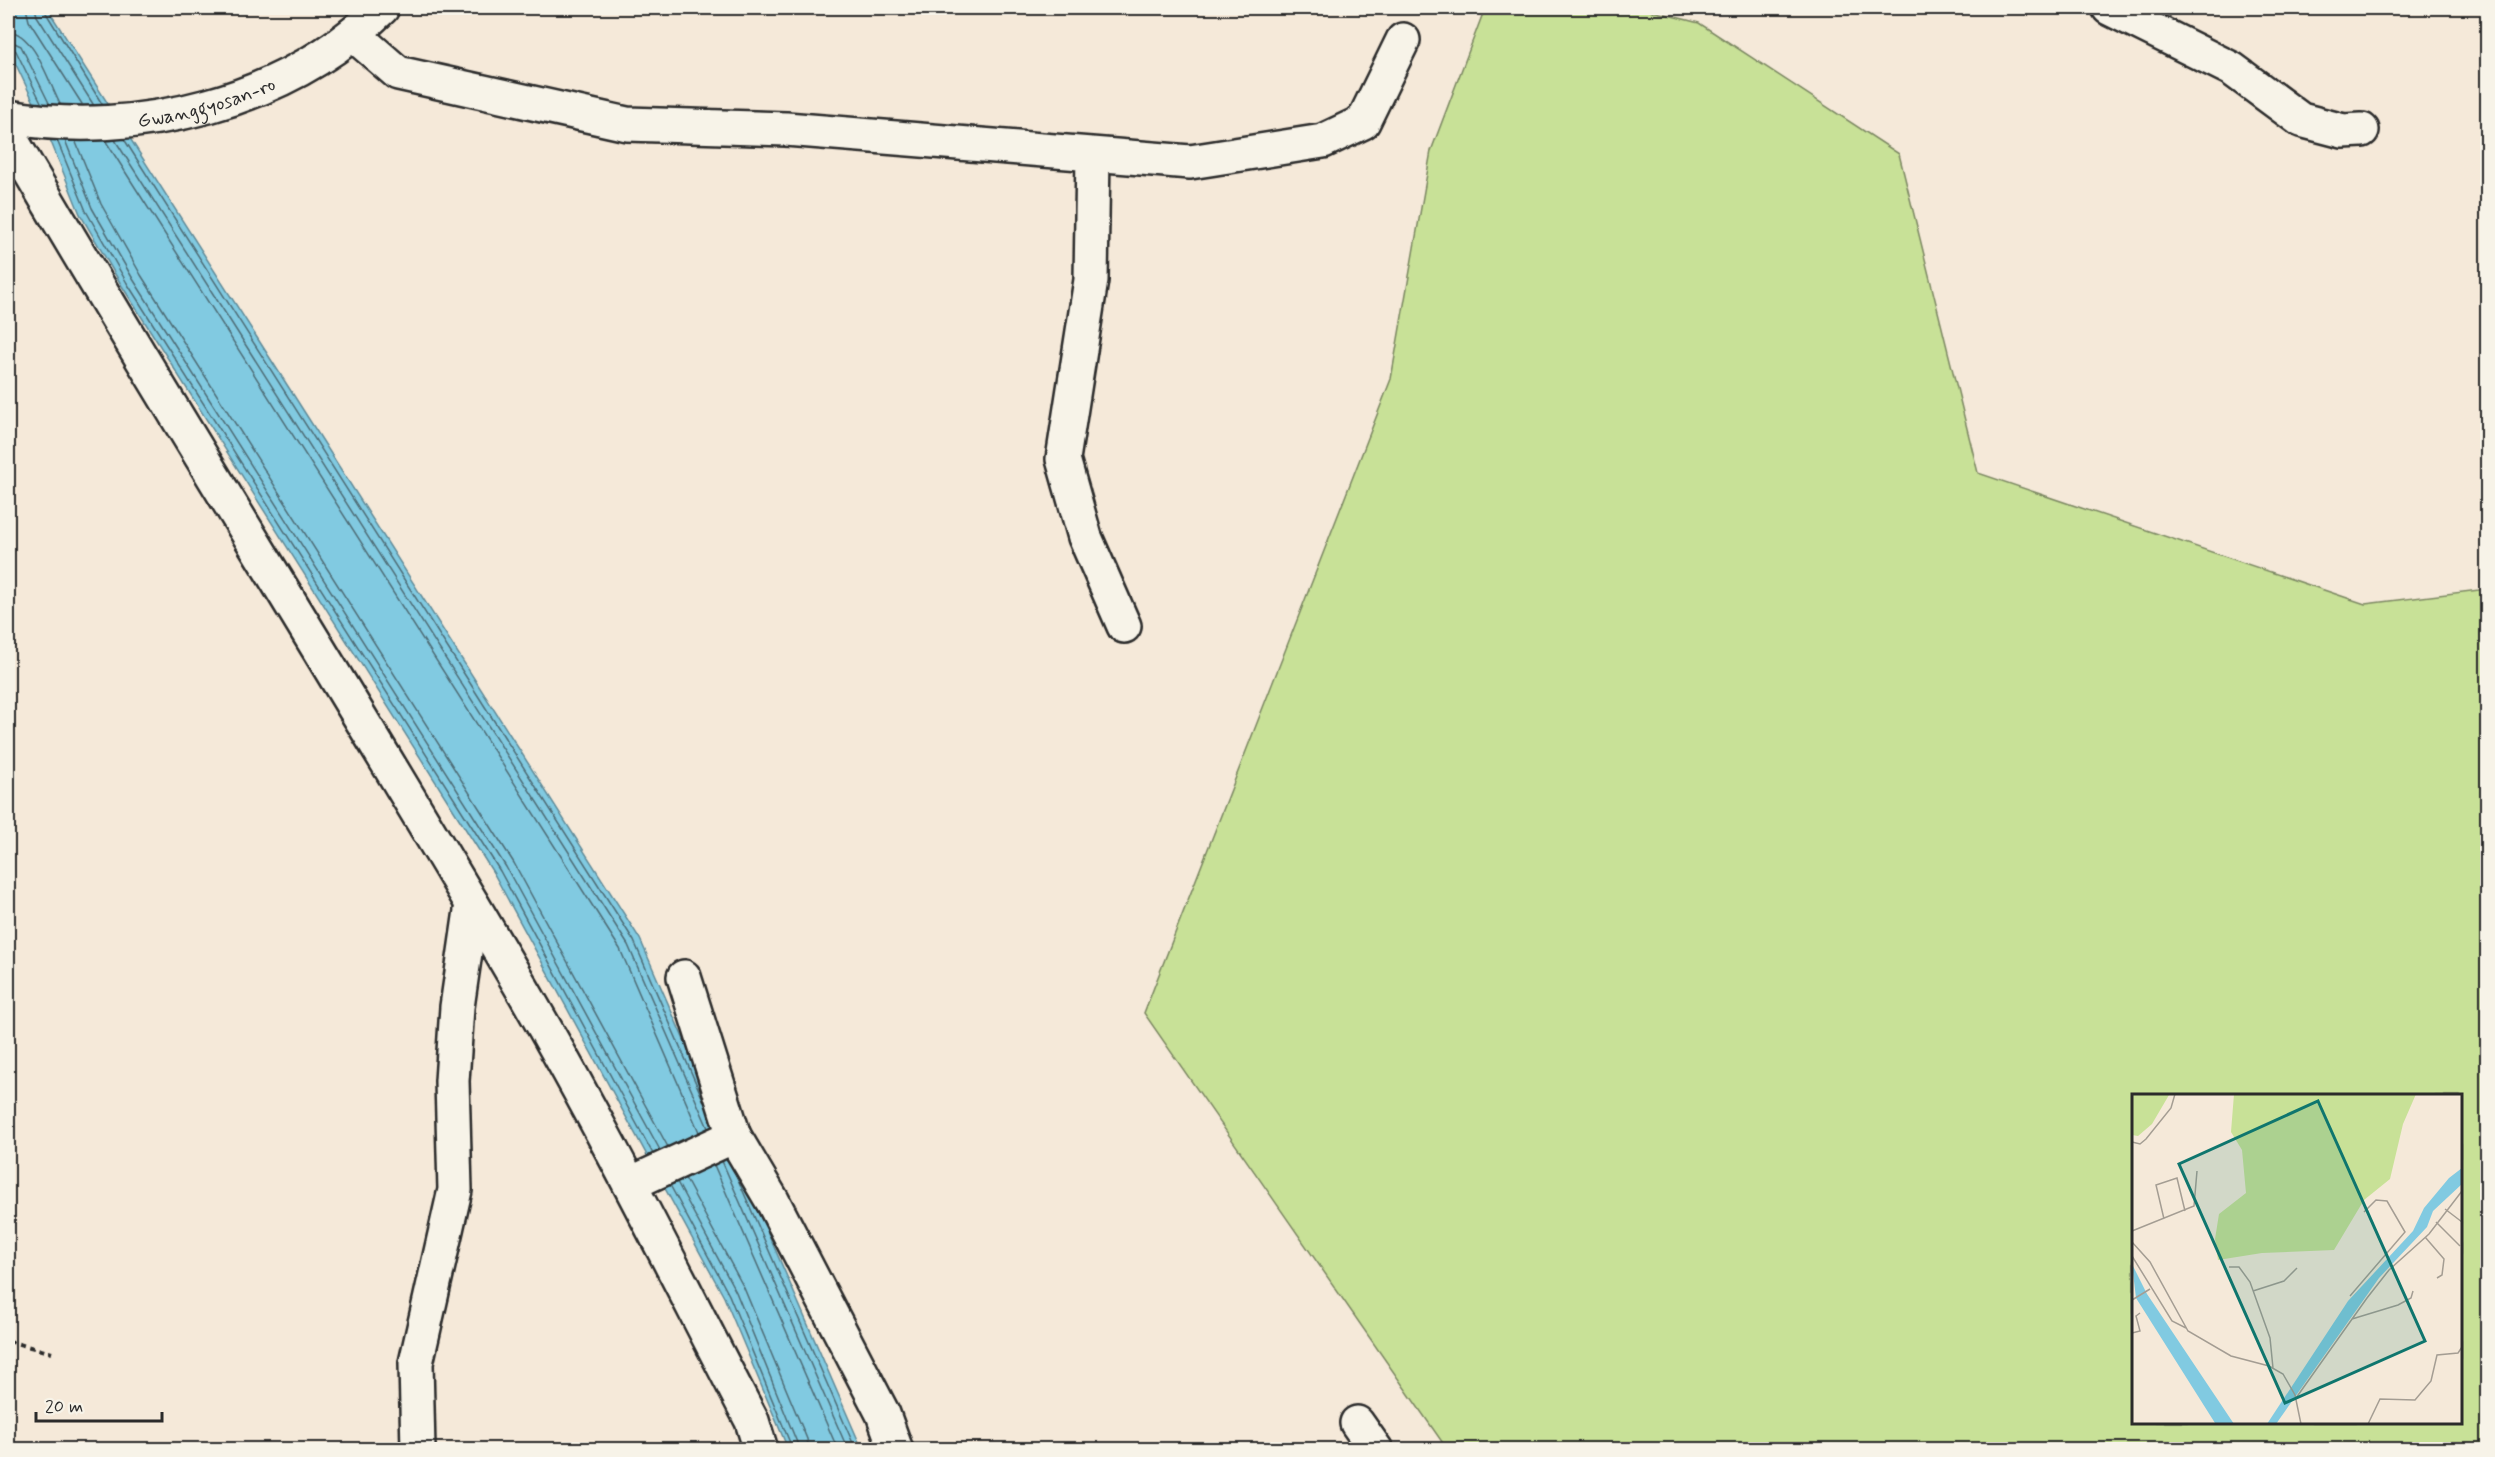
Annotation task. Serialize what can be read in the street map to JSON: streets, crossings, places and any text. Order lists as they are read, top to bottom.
{
  "streets": {
    "street": ["Gwanggyosan-ro"]
  },
  "scale_bar": "20 m"
}
